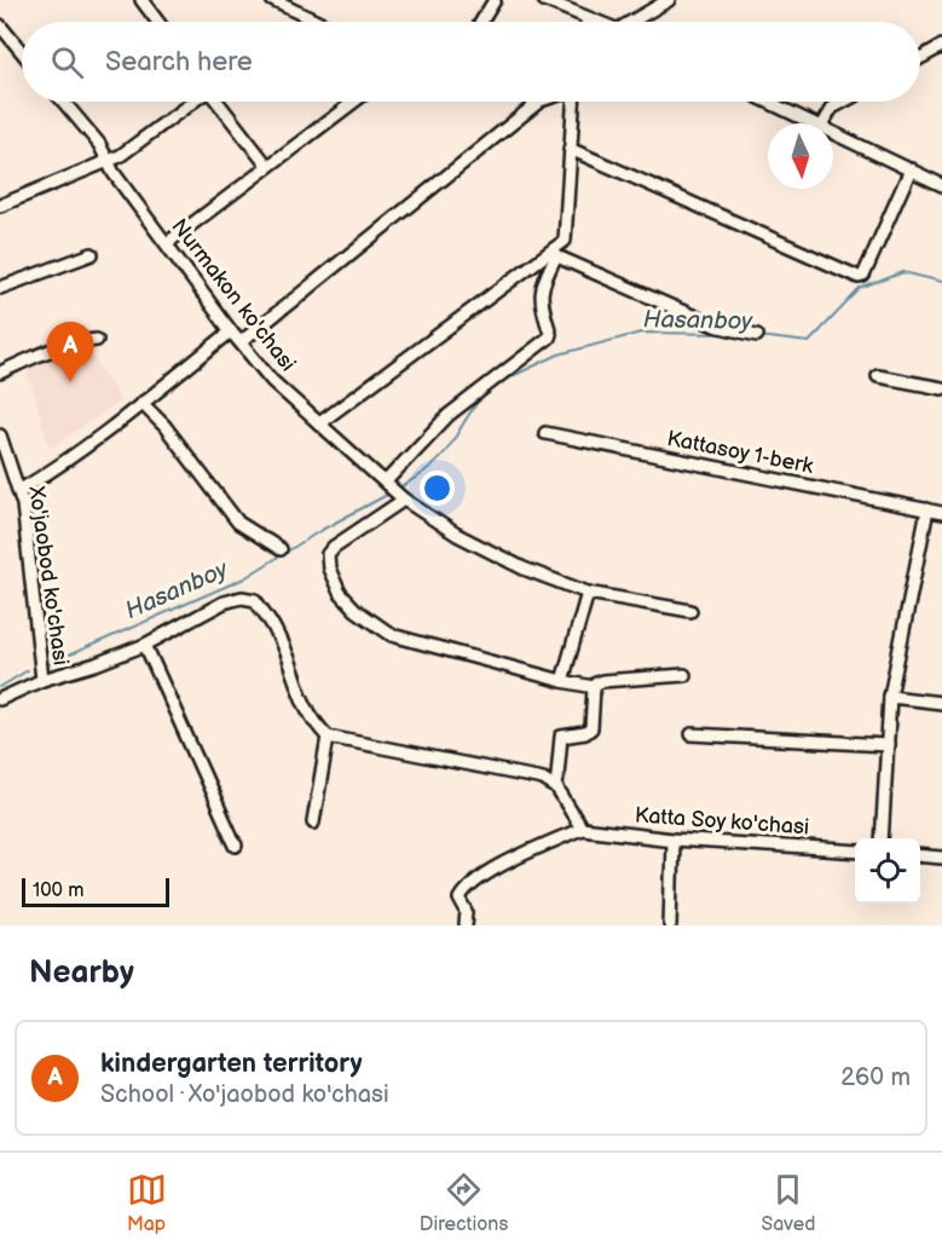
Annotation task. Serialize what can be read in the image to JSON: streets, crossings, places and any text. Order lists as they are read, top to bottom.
{
  "streets": {
    "street": [
      "Nurmakon ko'chasi",
      "Kattasoy 1-berk",
      "Xo'jaobod ko'chasi",
      "Katta Soy ko'chasi"
    ]
  },
  "water": ["Hasanboy"],
  "scale_bar": "100 m",
  "north": "bottom",
  "page": {
    "search": "Search here",
    "pins": "A",
    "scale": "100 m",
    "heading": "Nearby",
    "list": [
      {
        "mark": "A",
        "name": "kindergarten territory",
        "note": "School · Xo'jaobod ko'chasi",
        "value": "260 m"
      }
    ],
    "nav": ["Map", "Directions", "Saved"]
  }
}
